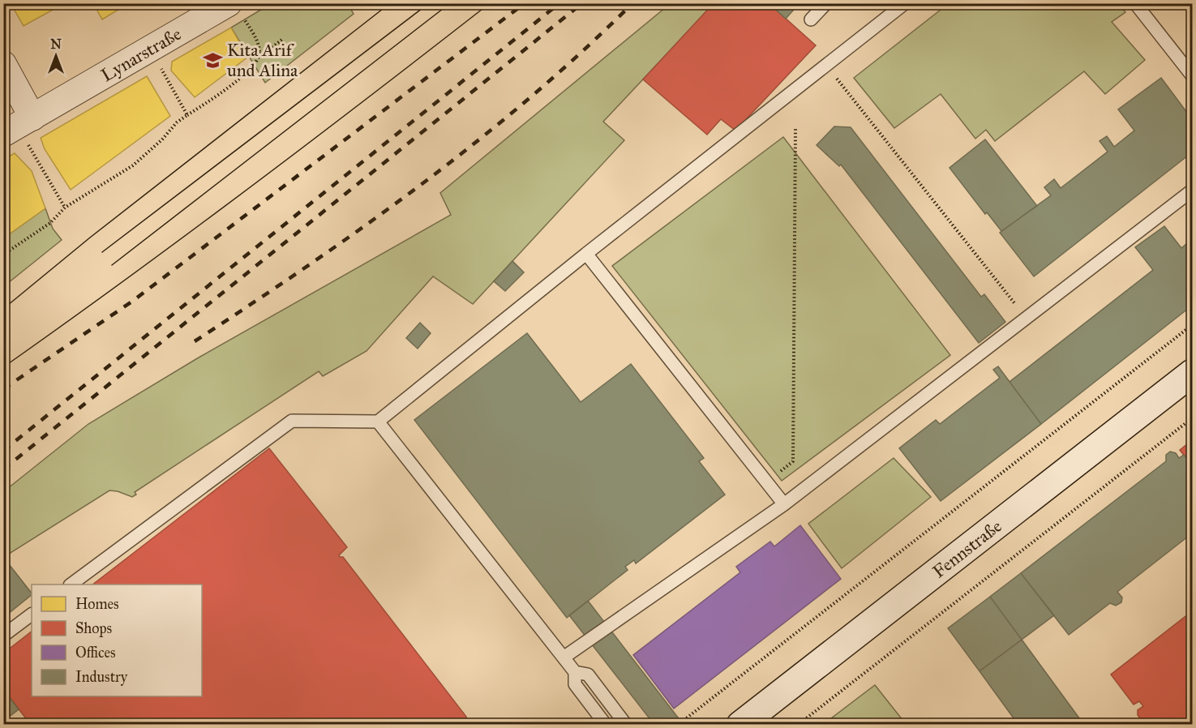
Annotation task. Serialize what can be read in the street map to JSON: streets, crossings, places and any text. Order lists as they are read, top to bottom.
{
  "streets": {
    "main road": ["Fennstraße"],
    "street": ["Lynarstraße"]
  },
  "places": {
    "school or university": ["Kita Arif und Alina"]
  },
  "legend": [
    "Homes",
    "Shops",
    "Offices",
    "Industry"
  ],
  "north": "top"
}
